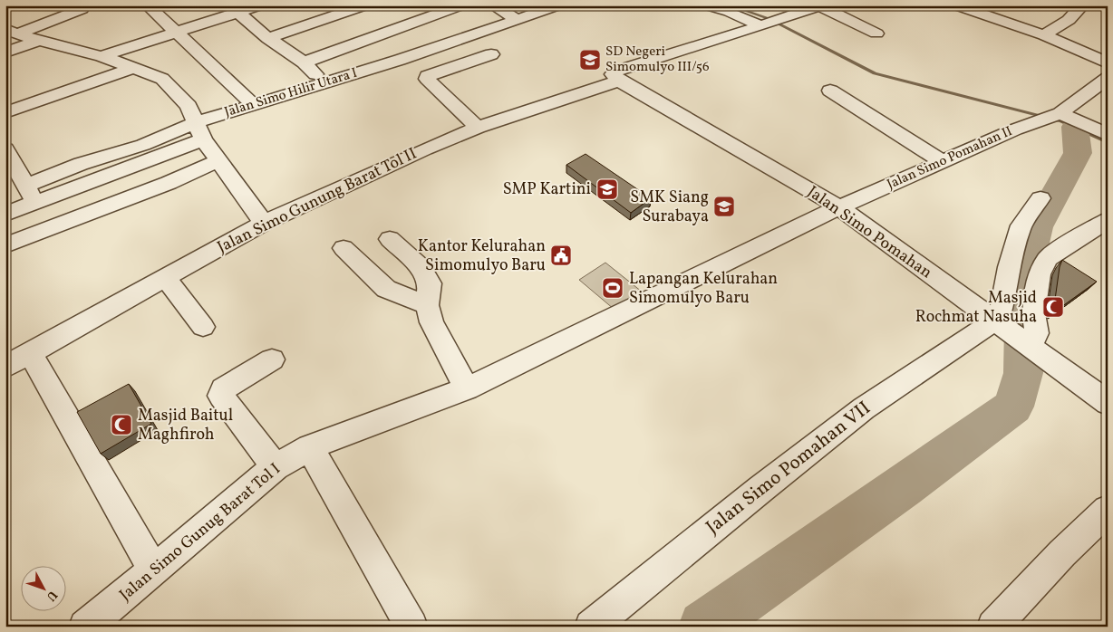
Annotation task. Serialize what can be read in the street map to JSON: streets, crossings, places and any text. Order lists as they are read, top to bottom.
{
  "streets": {
    "street": [
      "Jalan Simo Hilir Utara I",
      "Jalan Simo Pomahan II",
      "Jalan Simo Gunung Barat Tol II",
      "Jalan Simo Pomahan",
      "Jalan Simo Pomahan VII",
      "Jalan Simo Gunug Barat Tol I"
    ]
  },
  "crossings": [
    ["Jalan Simo Pomahan II", "Jalan Simo Pomahan"],
    ["Jalan Simo Pomahan II", "Jalan Simo Gunug Barat Tol I"],
    ["Jalan Simo Gunung Barat Tol II", "Jalan Simo Pomahan"],
    ["Jalan Simo Pomahan", "Jalan Simo Pomahan VII"],
    ["Jalan Simo Pomahan", "Jalan Simo Gunug Barat Tol I"]
  ],
  "places": {
    "school or university": ["SD Negeri Simomulyo III/56", "SMP Kartini", "SMK Siang Surabaya"],
    "public building": ["Kantor Kelurahan Simomulyo Baru"],
    "sports": ["Lapangan Kelurahan Simomulyo Baru"],
    "mosque": ["Masjid Rochmat Nasuha", "Masjid Baitul Maghfiroh"]
  },
  "north": "bottom right"
}
